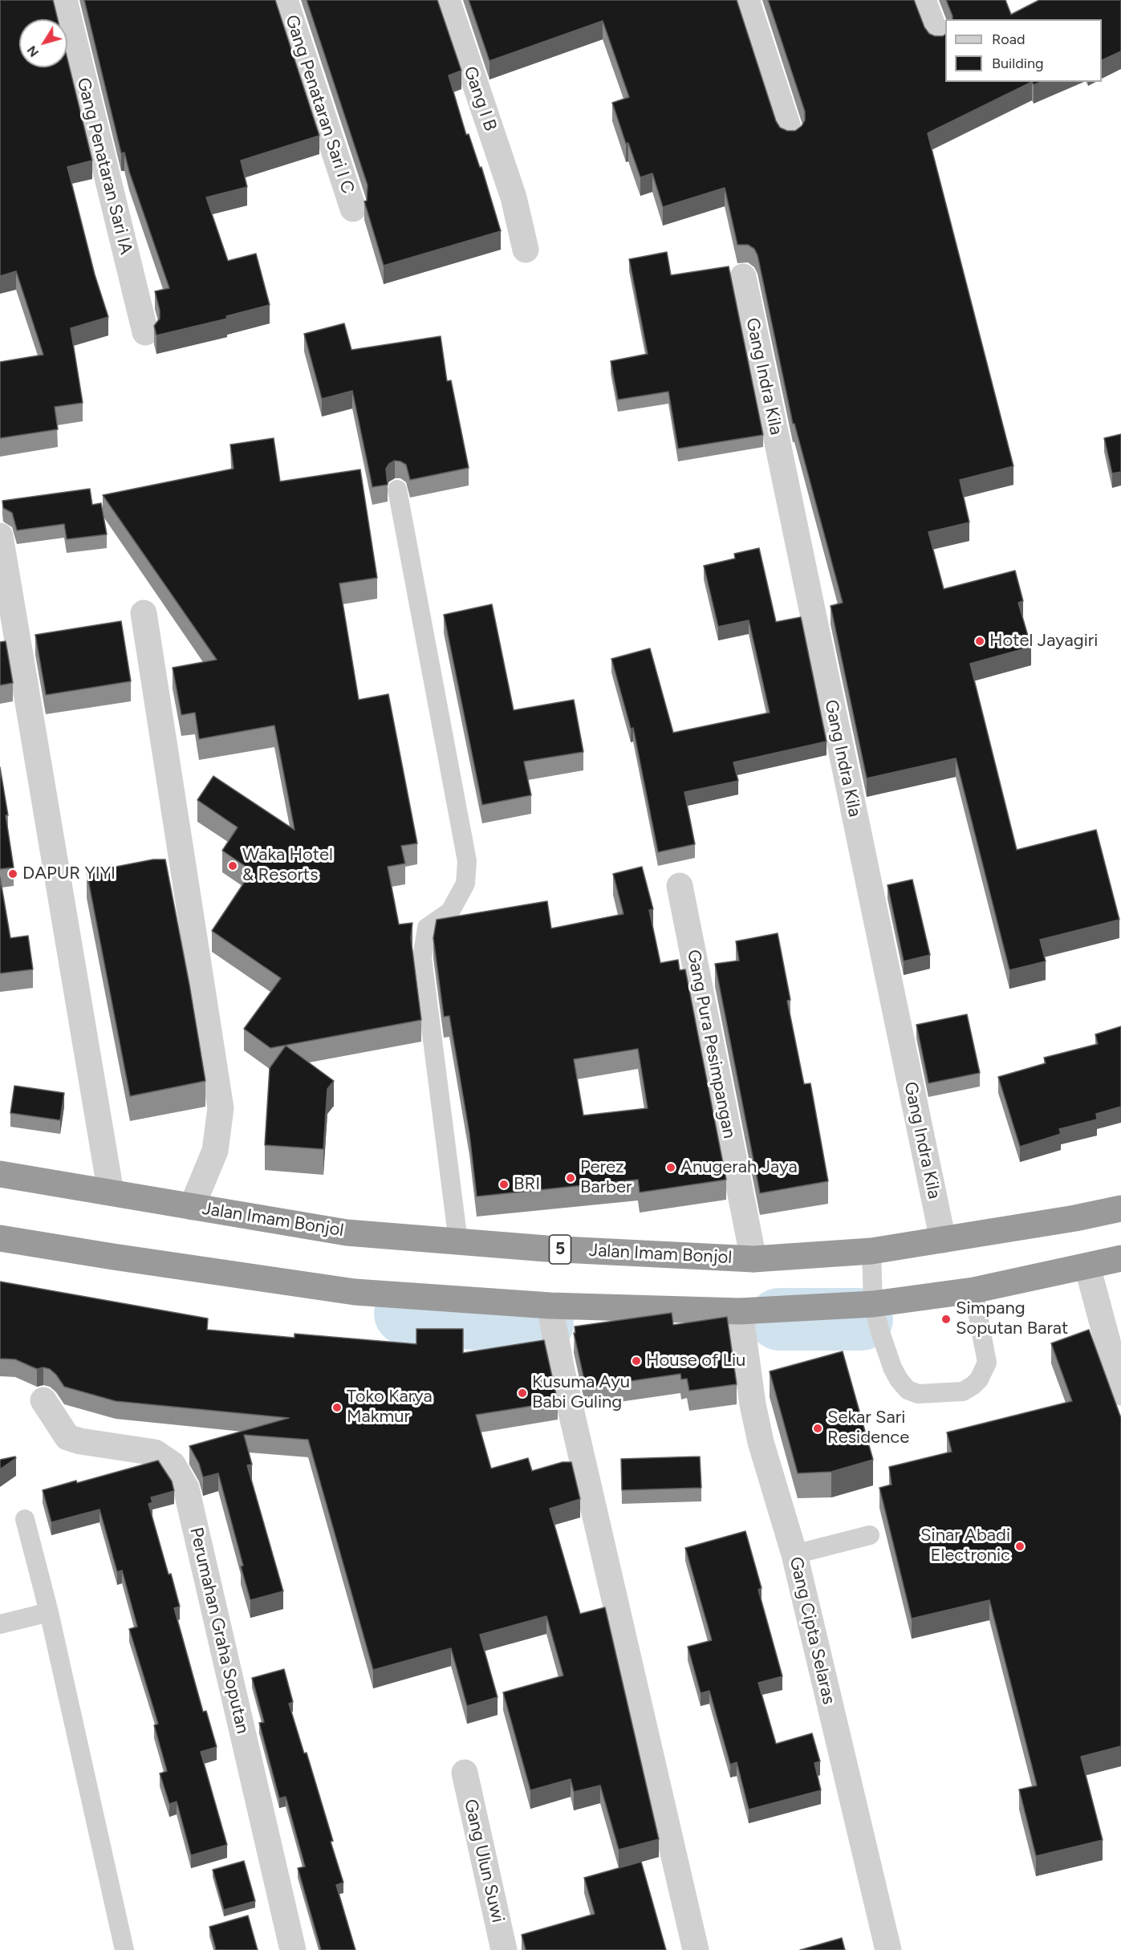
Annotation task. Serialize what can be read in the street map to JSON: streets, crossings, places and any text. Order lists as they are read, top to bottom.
{
  "streets": {
    "highway": ["Jalan Imam Bonjol", "5"],
    "street": [
      "Gang I B",
      "Gang Penataran Sari I C",
      "Gang Penataran Sari IA",
      "Gang Indra Kila",
      "Gang Pura Pesimpangan",
      "Perumahan Graha Soputan",
      "Gang Cipta Selaras",
      "Gang Ulun Suwi"
    ]
  },
  "crossings": [
    ["Gang Indra Kila", "Jalan Imam Bonjol"],
    ["Gang Pura Pesimpangan", "Jalan Imam Bonjol"]
  ],
  "places": [
    "Hotel Jayagiri",
    "Waka Hotel & Resorts",
    "DAPUR YIYI",
    "Anugerah Jaya",
    "Perez Barber",
    "BRI",
    "Simpang Soputan Barat",
    "House of Liu",
    "Kusuma Ayu Babi Guling",
    "Toko Karya Makmur",
    "Sekar Sari Residence",
    "Sinar Abadi Electronic"
  ],
  "legend": ["Road", "Building"],
  "north": "bottom left"
}
